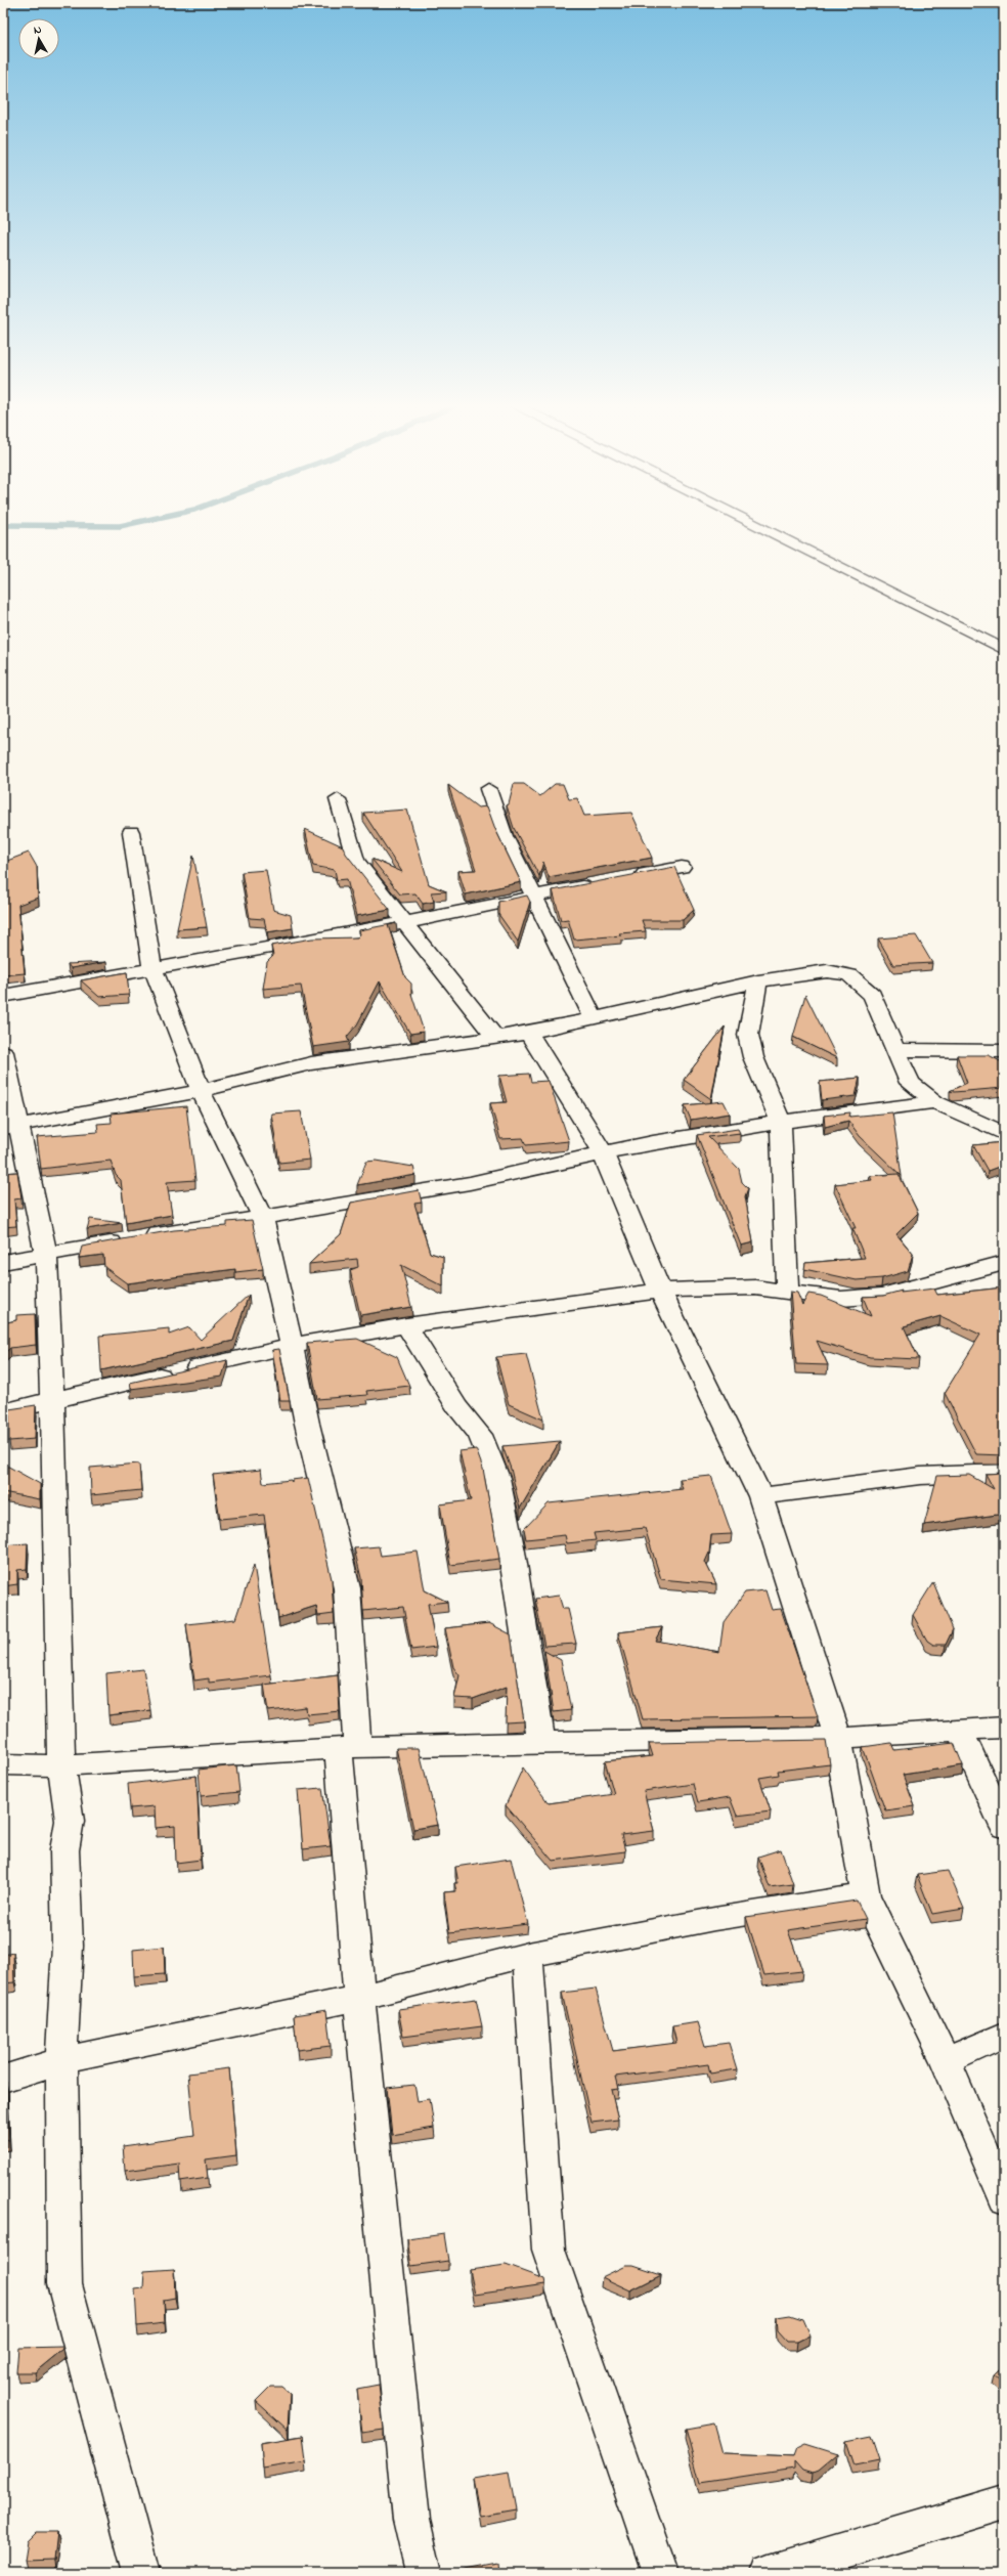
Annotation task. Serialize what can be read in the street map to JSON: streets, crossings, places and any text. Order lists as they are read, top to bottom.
{
  "north": "top"
}
